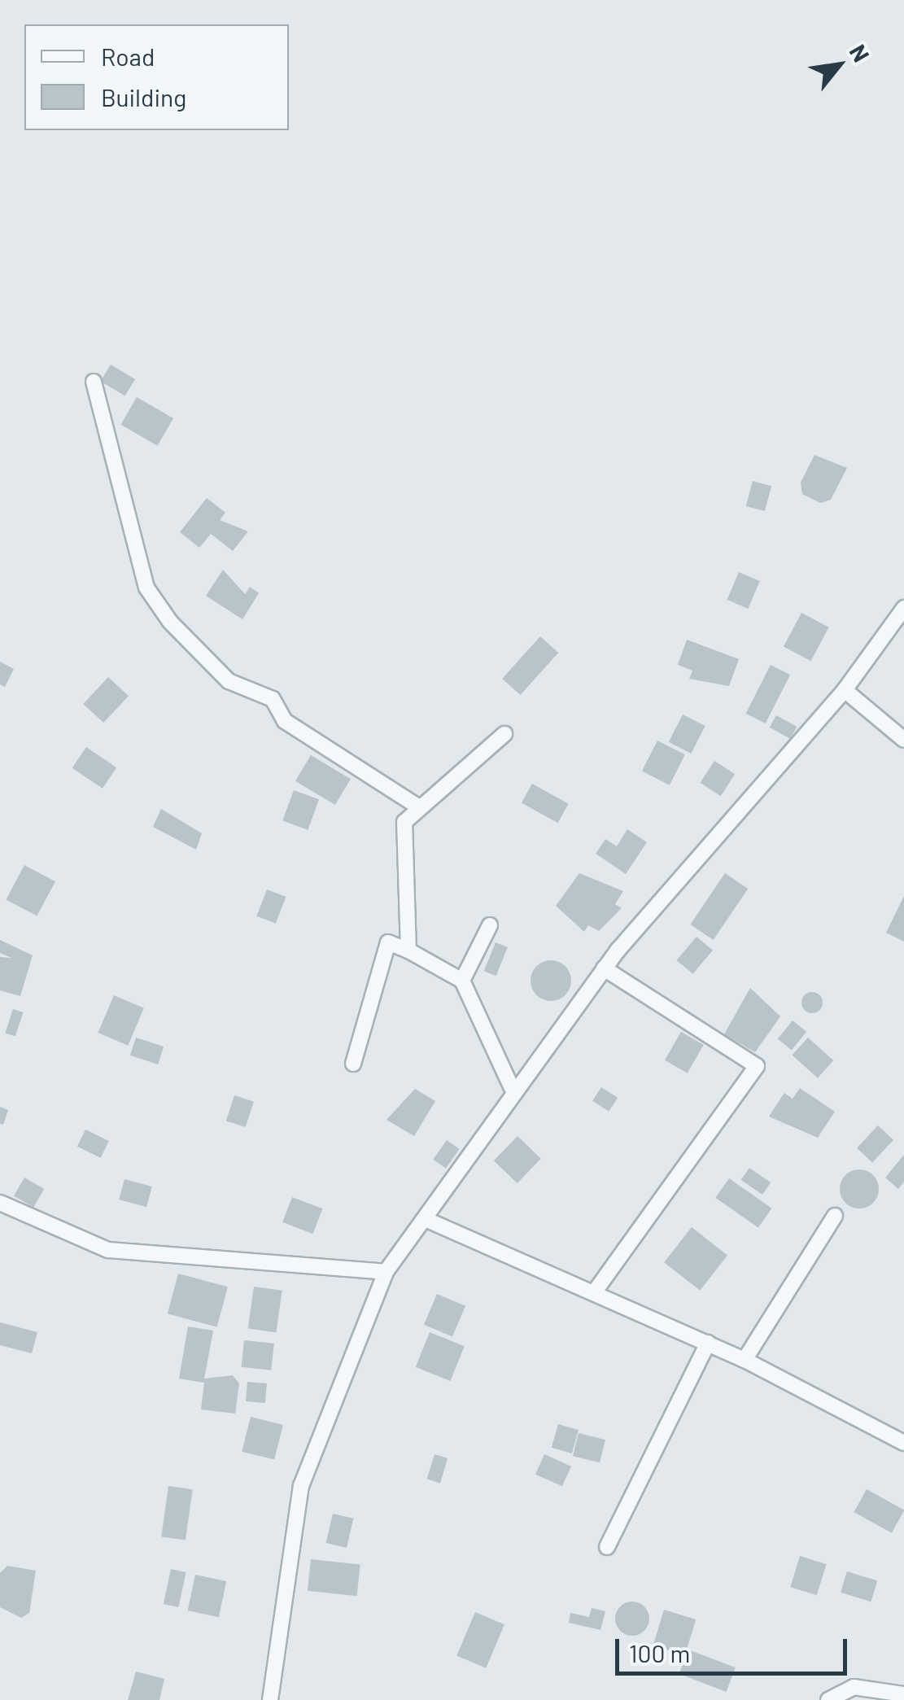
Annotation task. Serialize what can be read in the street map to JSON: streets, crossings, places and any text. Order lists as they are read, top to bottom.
{
  "legend": ["Road", "Building"],
  "scale_bar": "100 m",
  "north": "top right"
}
